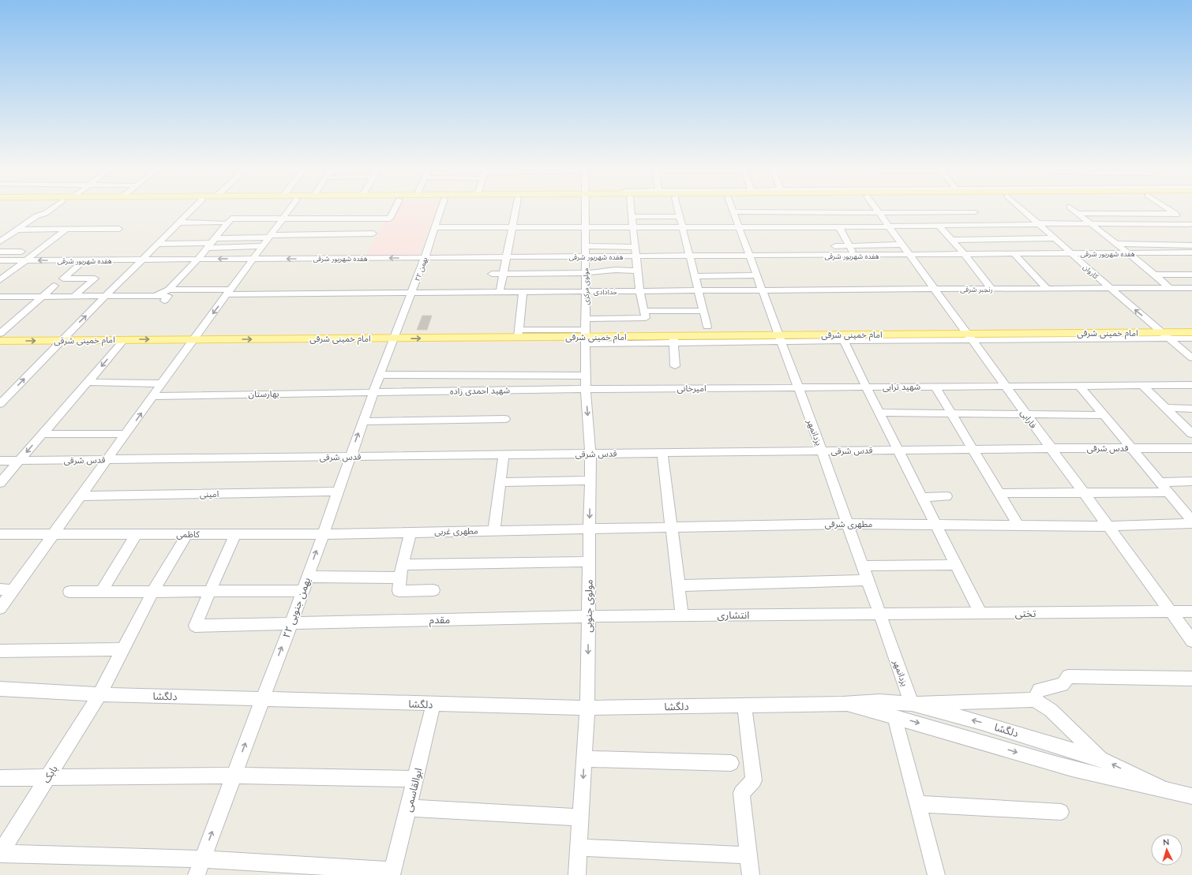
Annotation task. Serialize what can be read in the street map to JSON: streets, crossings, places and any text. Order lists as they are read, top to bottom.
{
  "streets": {
    "main road": ["امام خمینی شرقی"],
    "street": [
      "هفده شهریور شرقی",
      "۲۲ بهمن",
      "کاروان",
      "مولوی مرکزی",
      "رنجبر شرقی",
      "خدادادی",
      "شهید ترابی",
      "امیرخانی",
      "شهید احمدی زاده",
      "بهارستان",
      "فارابی",
      "یزدانمهر",
      "قدس شرقی",
      "امینی",
      "مطهری شرقی",
      "مطهری غربی",
      "کاظمی",
      "مولوی جنوبی",
      "۲۲ بهمن جنوبی",
      "تختی",
      "انتشاری",
      "مقدم",
      "دلگشا",
      "بابک",
      "ابوالقاسمی"
    ]
  },
  "crossings": [
    ["هفده شهریور شرقی", "۲۲ بهمن"],
    ["هفده شهریور شرقی", "کاروان"],
    ["هفده شهریور شرقی", "مولوی مرکزی"],
    ["هفده شهریور شرقی", "فارابی"],
    ["هفده شهریور شرقی", "یزدانمهر"],
    ["۲۲ بهمن", "خدادادی"],
    ["۲۲ بهمن", "امام خمینی شرقی"],
    ["۲۲ بهمن", "۲۲ بهمن جنوبی"],
    ["کاروان", "رنجبر شرقی"],
    ["کاروان", "امام خمینی شرقی"],
    ["مولوی مرکزی", "خدادادی"],
    ["مولوی مرکزی", "امام خمینی شرقی"],
    ["مولوی مرکزی", "مولوی جنوبی"],
    ["رنجبر شرقی", "خدادادی"],
    ["رنجبر شرقی", "فارابی"],
    ["رنجبر شرقی", "یزدانمهر"],
    ["خدادادی", "یزدانمهر"],
    ["امام خمینی شرقی", "فارابی"],
    ["امام خمینی شرقی", "یزدانمهر"],
    ["امام خمینی شرقی", "مولوی جنوبی"],
    ["امام خمینی شرقی", "۲۲ بهمن جنوبی"],
    ["شهید ترابی", "امیرخانی"],
    ["شهید ترابی", "فارابی"],
    ["شهید ترابی", "یزدانمهر"],
    ["امیرخانی", "شهید احمدی زاده"],
    ["امیرخانی", "یزدانمهر"],
    ["امیرخانی", "مولوی جنوبی"],
    ["شهید احمدی زاده", "بهارستان"],
    ["شهید احمدی زاده", "مولوی جنوبی"],
    ["شهید احمدی زاده", "۲۲ بهمن جنوبی"],
    ["بهارستان", "۲۲ بهمن جنوبی"],
    ["فارابی", "قدس شرقی"],
    ["فارابی", "مطهری شرقی"],
    ["فارابی", "تختی"],
    ["یزدانمهر", "قدس شرقی"],
    ["یزدانمهر", "مطهری شرقی"],
    ["یزدانمهر", "تختی"],
    ["یزدانمهر", "انتشاری"],
    ["یزدانمهر", "دلگشا"],
    ["قدس شرقی", "مولوی جنوبی"],
    ["قدس شرقی", "۲۲ بهمن جنوبی"],
    ["امینی", "۲۲ بهمن جنوبی"],
    ["مطهری شرقی", "مطهری غربی"],
    ["مطهری شرقی", "مولوی جنوبی"],
    ["مطهری غربی", "کاظمی"],
    ["مطهری غربی", "مولوی جنوبی"],
    ["مطهری غربی", "۲۲ بهمن جنوبی"],
    ["کاظمی", "۲۲ بهمن جنوبی"],
    ["کاظمی", "بابک"],
    ["مولوی جنوبی", "انتشاری"],
    ["مولوی جنوبی", "مقدم"],
    ["مولوی جنوبی", "دلگشا"],
    ["۲۲ بهمن جنوبی", "مقدم"],
    ["۲۲ بهمن جنوبی", "دلگشا"],
    ["تختی", "انتشاری"],
    ["انتشاری", "مقدم"],
    ["دلگشا", "بابک"],
    ["دلگشا", "ابوالقاسمی"]
  ],
  "one_way": ["امام خمینی شرقی", "مولوی جنوبی", "۲۲ بهمن جنوبی"],
  "north": "top"
}
